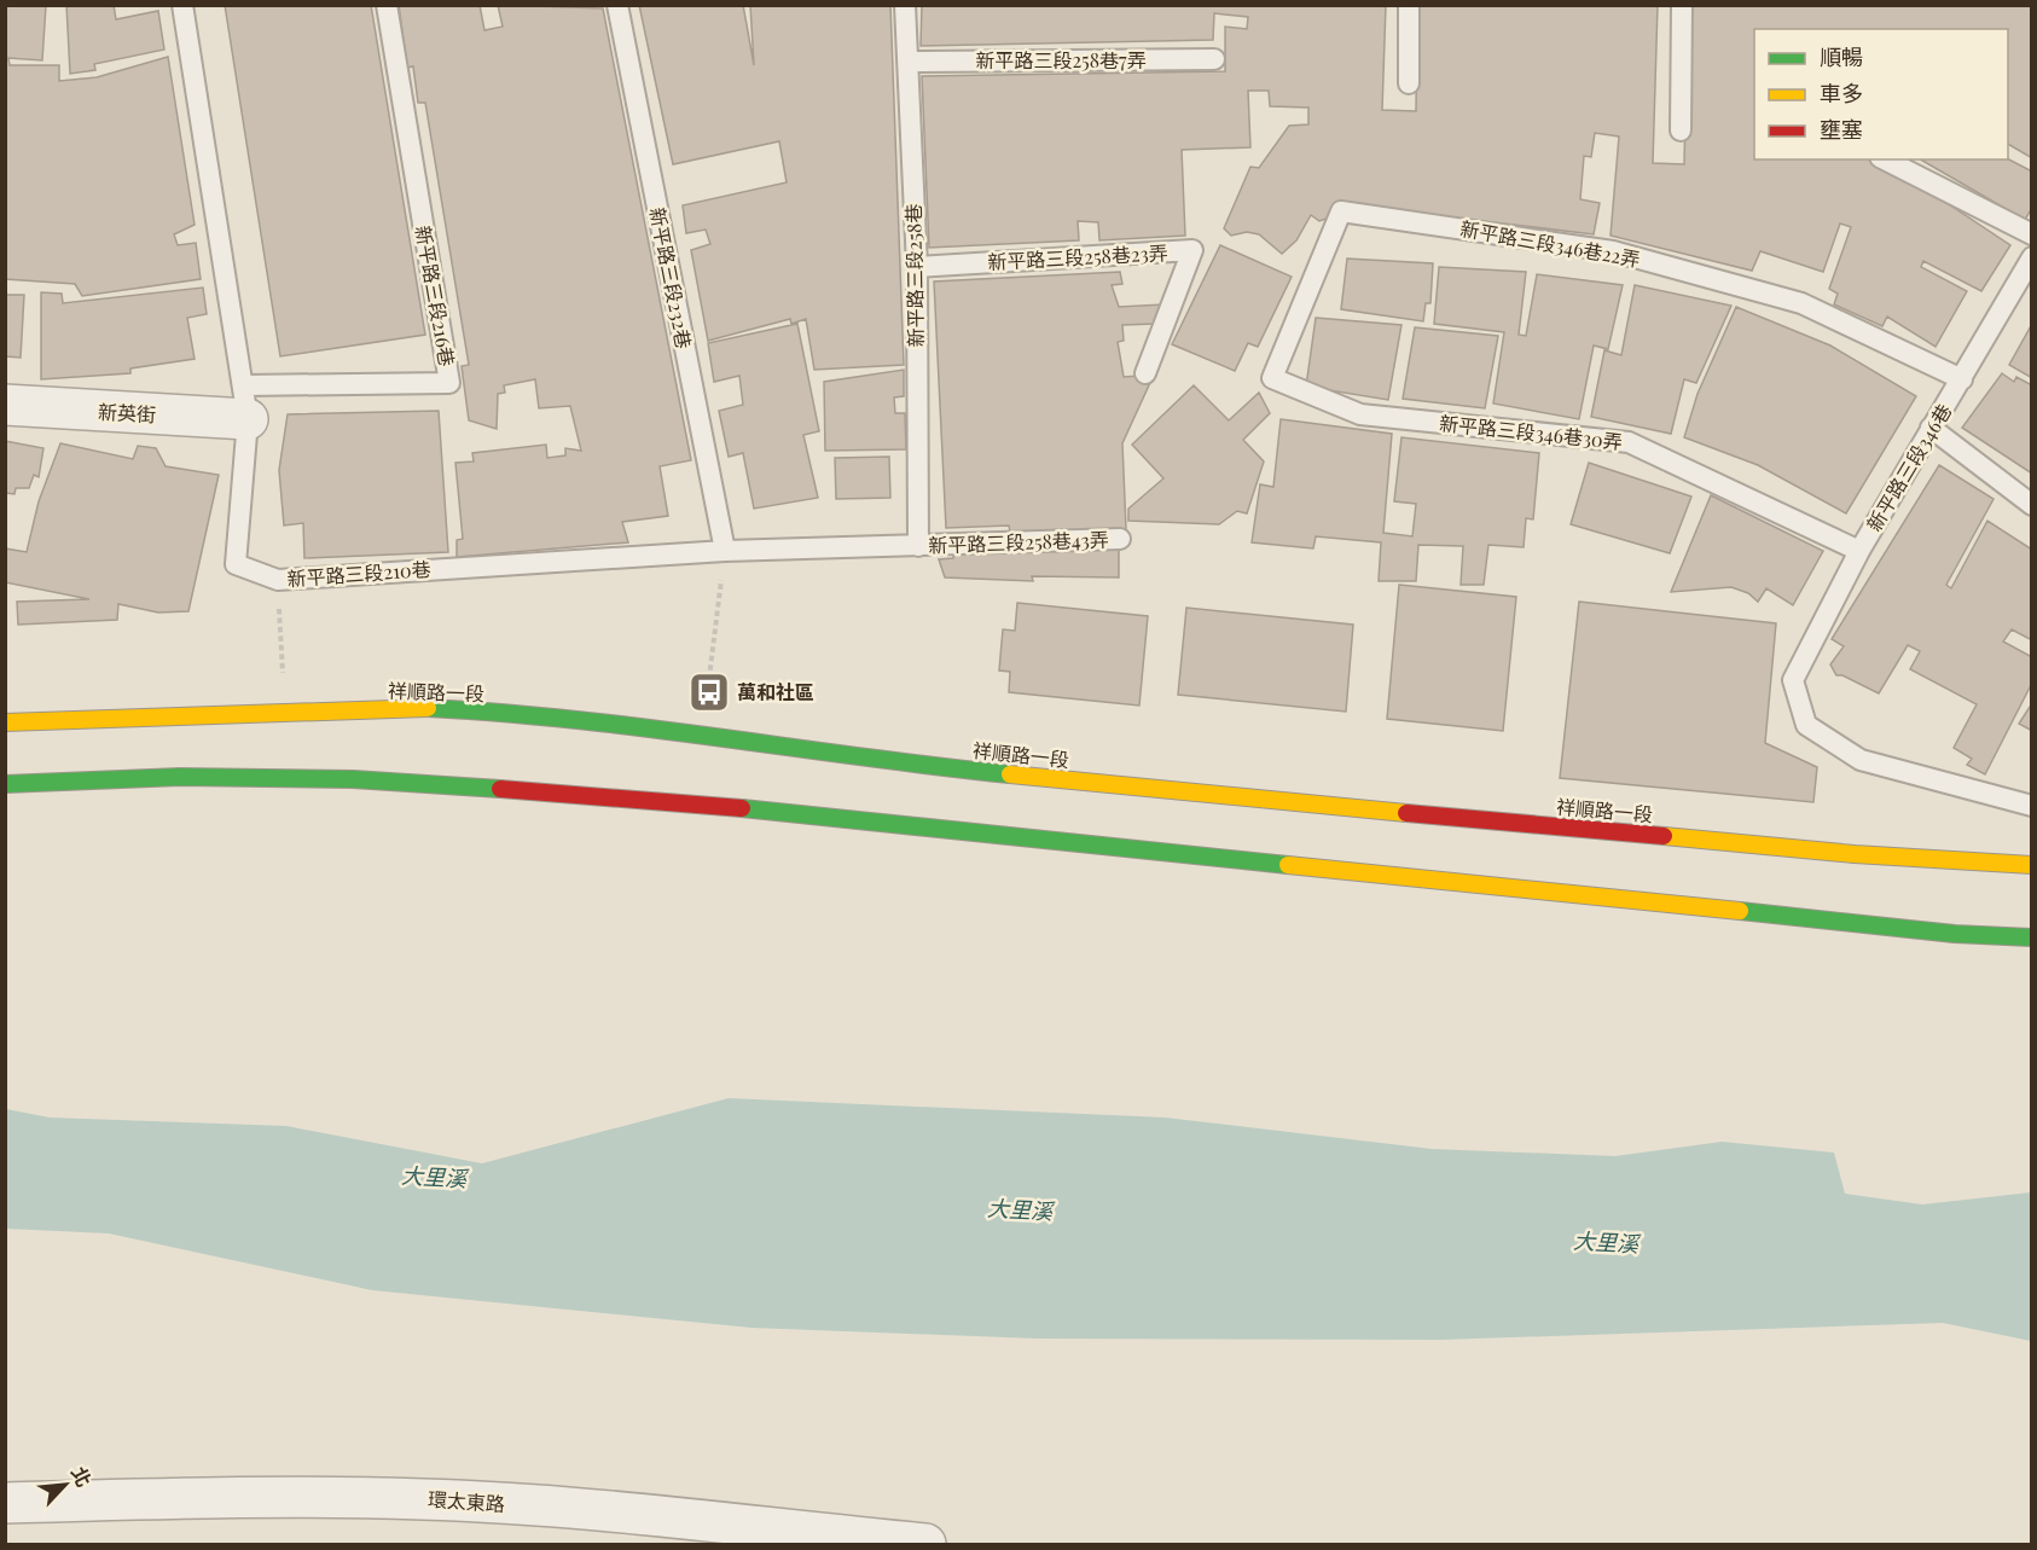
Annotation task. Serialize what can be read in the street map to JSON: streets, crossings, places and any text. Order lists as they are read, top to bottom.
{
  "streets": {
    "street": ["新英街", "祥順路一段", "環太東路"],
    "lane": [
      "新平路三段258巷7弄",
      "新平路三段346巷22弄",
      "新平路三段258巷23弄",
      "新平路三段258巷",
      "新平路三段232巷",
      "新平路三段216巷",
      "新平路三段346巷30弄",
      "新平路三段346巷",
      "新平路三段258巷43弄",
      "新平路三段210巷"
    ]
  },
  "crossings": [
    ["新平路三段258巷7弄", "新平路三段258巷"],
    ["新平路三段346巷22弄", "新平路三段346巷30弄"],
    ["新平路三段346巷22弄", "新平路三段346巷"],
    ["新平路三段258巷23弄", "新平路三段258巷"],
    ["新平路三段258巷", "新平路三段258巷43弄"],
    ["新平路三段258巷", "新平路三段210巷"],
    ["新平路三段232巷", "新平路三段210巷"],
    ["新平路三段216巷", "新英街"],
    ["新平路三段216巷", "新平路三段210巷"],
    ["新英街", "新平路三段210巷"],
    ["新平路三段346巷30弄", "新平路三段346巷"],
    ["新平路三段258巷43弄", "新平路三段210巷"]
  ],
  "water": ["大里溪"],
  "places": {
    "bus stop": ["萬和社區"]
  },
  "legend": ["順暢", "車多", "壅塞"],
  "north": "top right"
}
